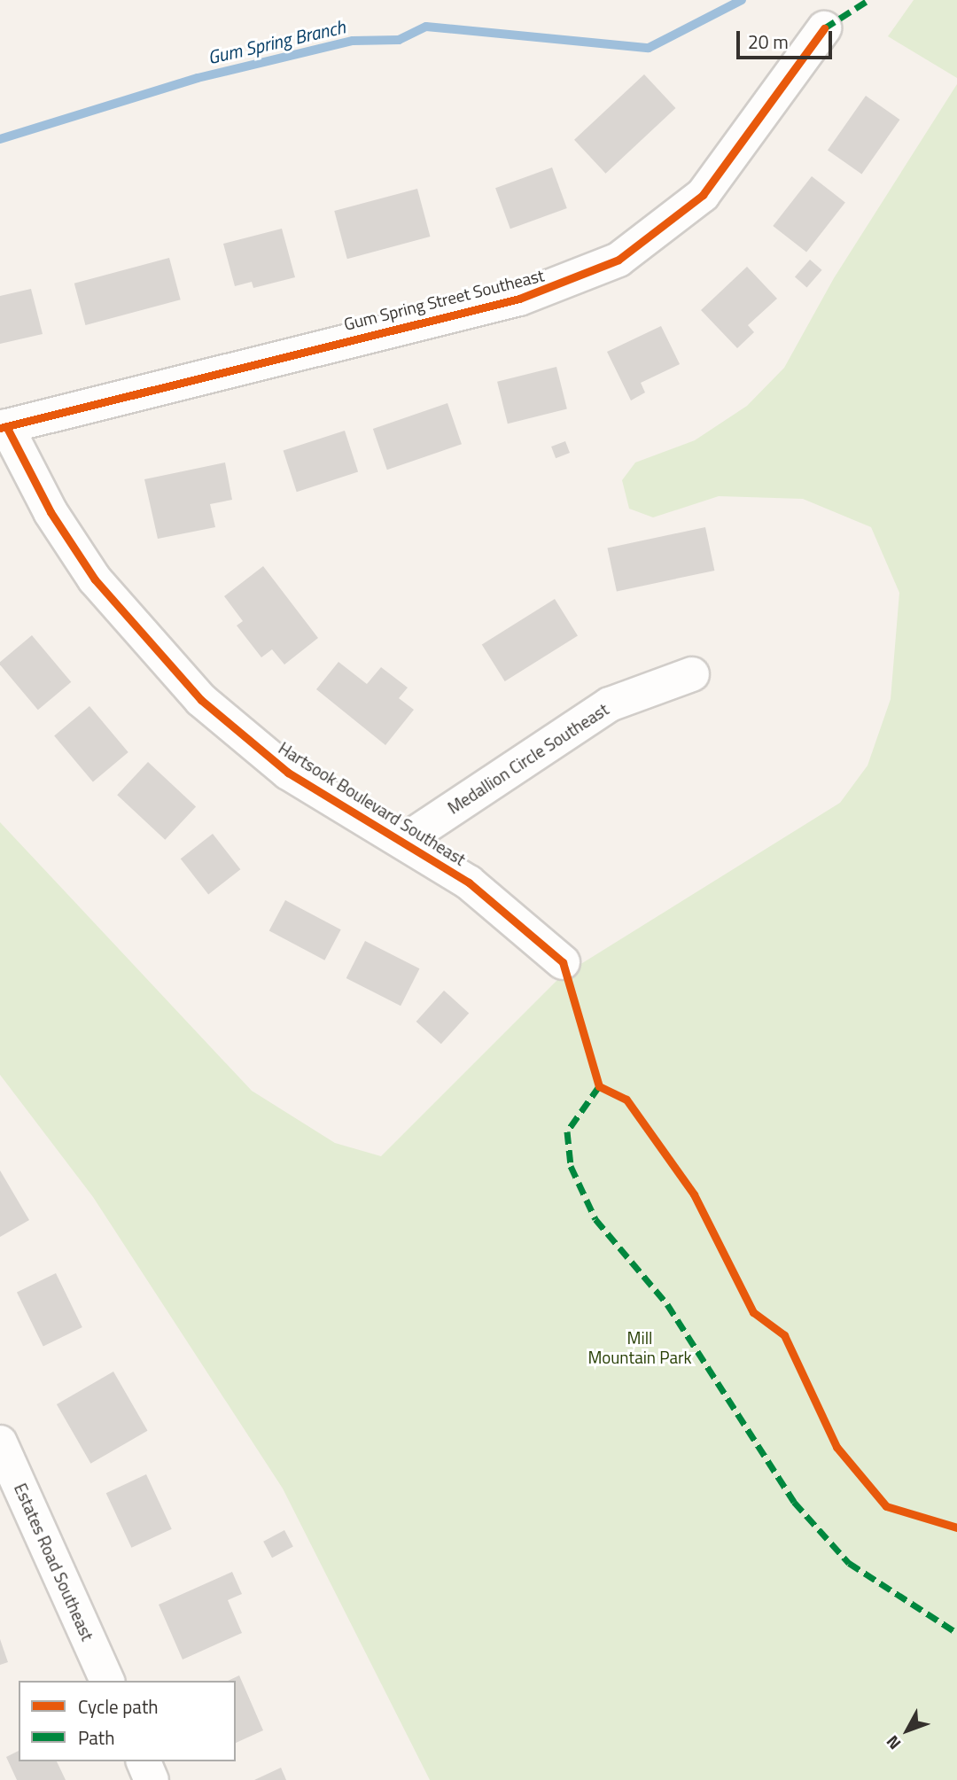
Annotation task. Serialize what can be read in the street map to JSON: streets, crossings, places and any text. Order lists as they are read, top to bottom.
{
  "streets": {
    "street": [
      "Gum Spring Street Southeast",
      "Medallion Circle Southeast",
      "Hartsook Boulevard Southeast",
      "Estates Road Southeast"
    ]
  },
  "crossings": [
    ["Gum Spring Street Southeast", "Hartsook Boulevard Southeast"],
    ["Medallion Circle Southeast", "Hartsook Boulevard Southeast"]
  ],
  "water": ["Gum Spring Branch"],
  "parks": ["Mill Mountain Park"],
  "legend": ["Cycle path", "Path"],
  "scale_bar": "20 m",
  "north": "bottom left"
}
